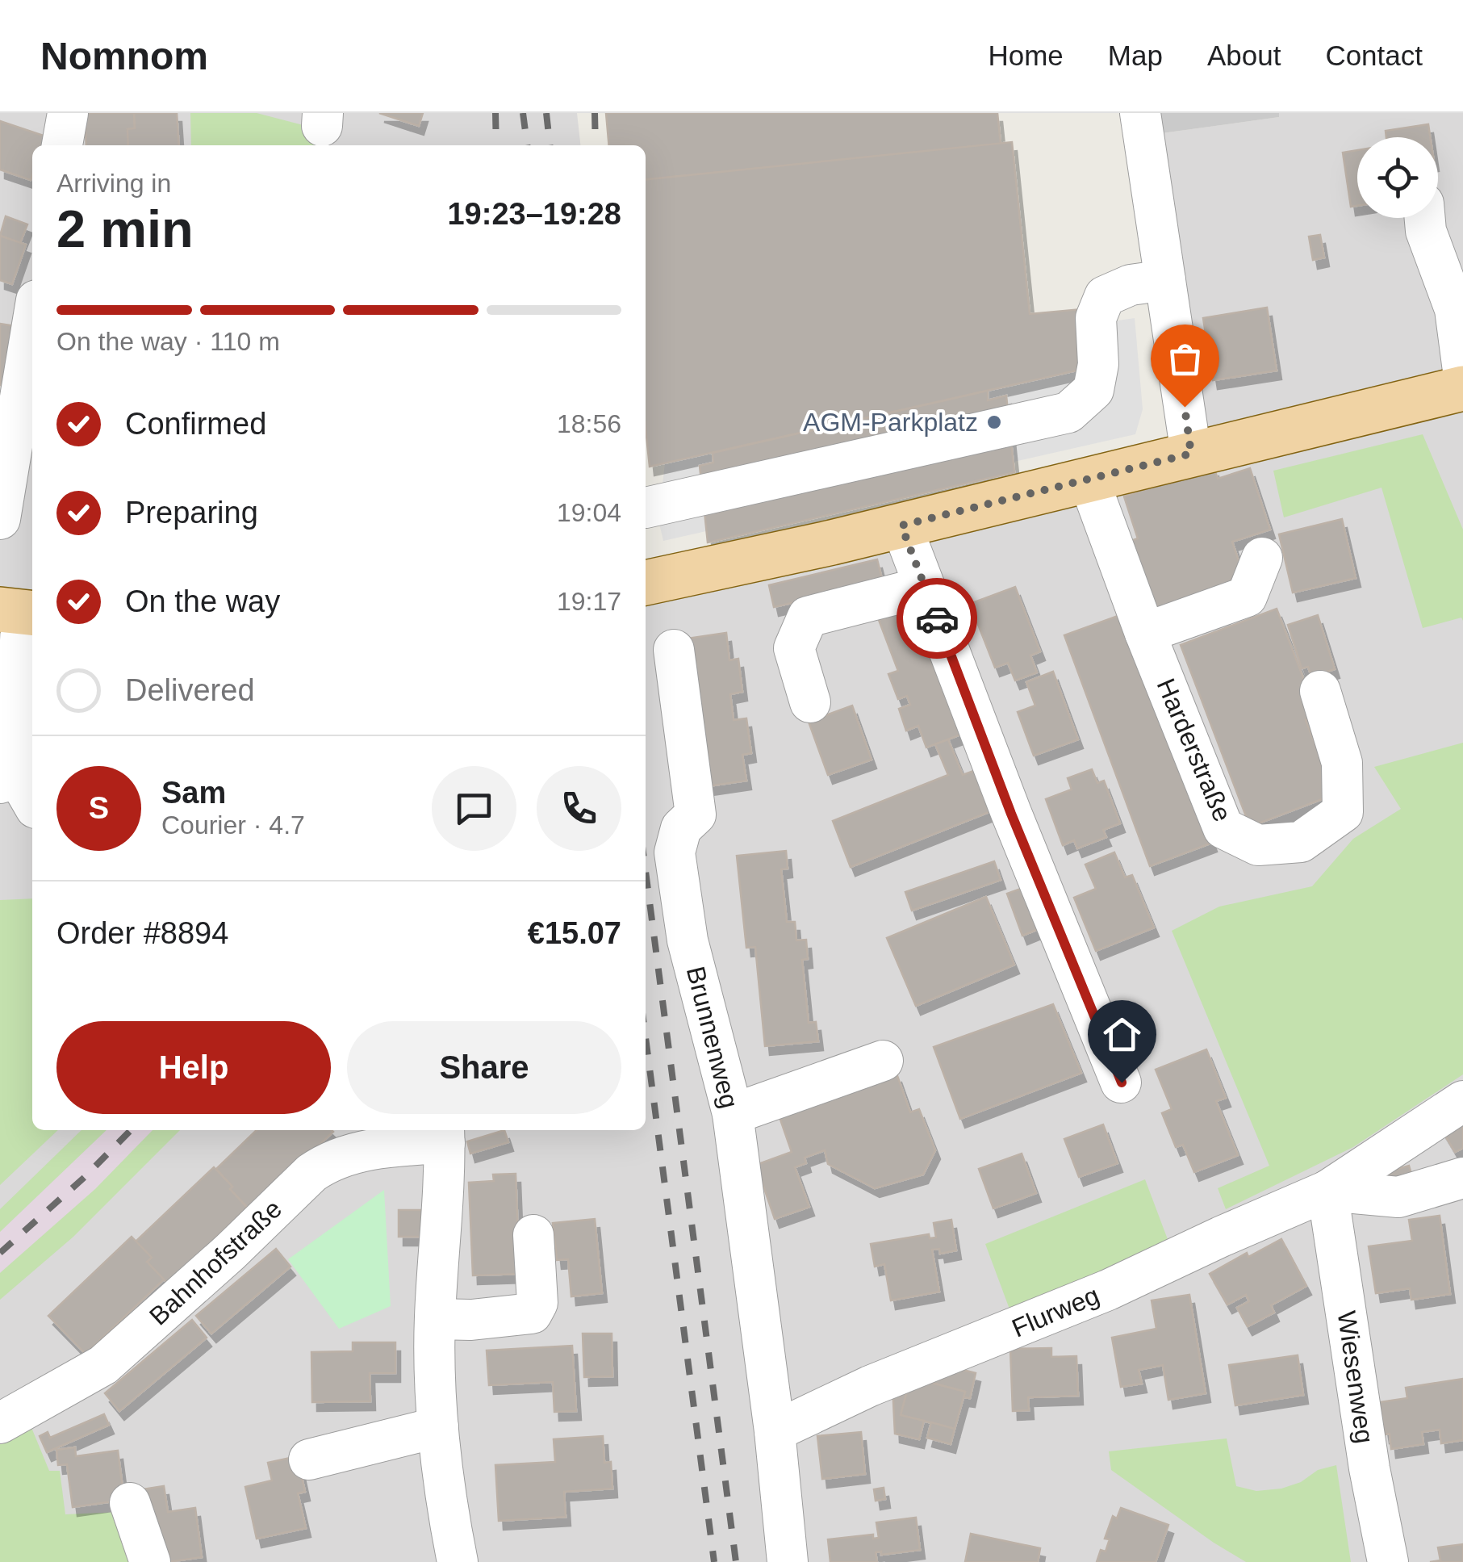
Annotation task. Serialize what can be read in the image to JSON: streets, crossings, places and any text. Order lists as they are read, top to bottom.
{
  "streets": {
    "street": [
      "Harderstraße",
      "Brunnenweg",
      "Bahnhofstraße",
      "Flurweg",
      "Wiesenweg"
    ]
  },
  "crossings": [
    ["Brunnenweg", "Flurweg"],
    ["Flurweg", "Wiesenweg"]
  ],
  "places": ["AGM-Parkplatz"],
  "page": {
    "header": "Nomnom",
    "nav": [
      "Home",
      "Map",
      "About",
      "Contact"
    ],
    "heading": ["2 min", "Arriving in", "19:23–19:28"],
    "panel": [
      "Sam",
      "Courier · 4.7",
      "Order #8894",
      "€15.07"
    ],
    "bar": "On the way · 110 m",
    "list": [
      ["Confirmed", "18:56"],
      ["Preparing", "19:04"],
      ["On the way", "19:17"],
      "Delivered"
    ],
    "round": "S",
    "buttons": ["Help", "Share"]
  }
}
